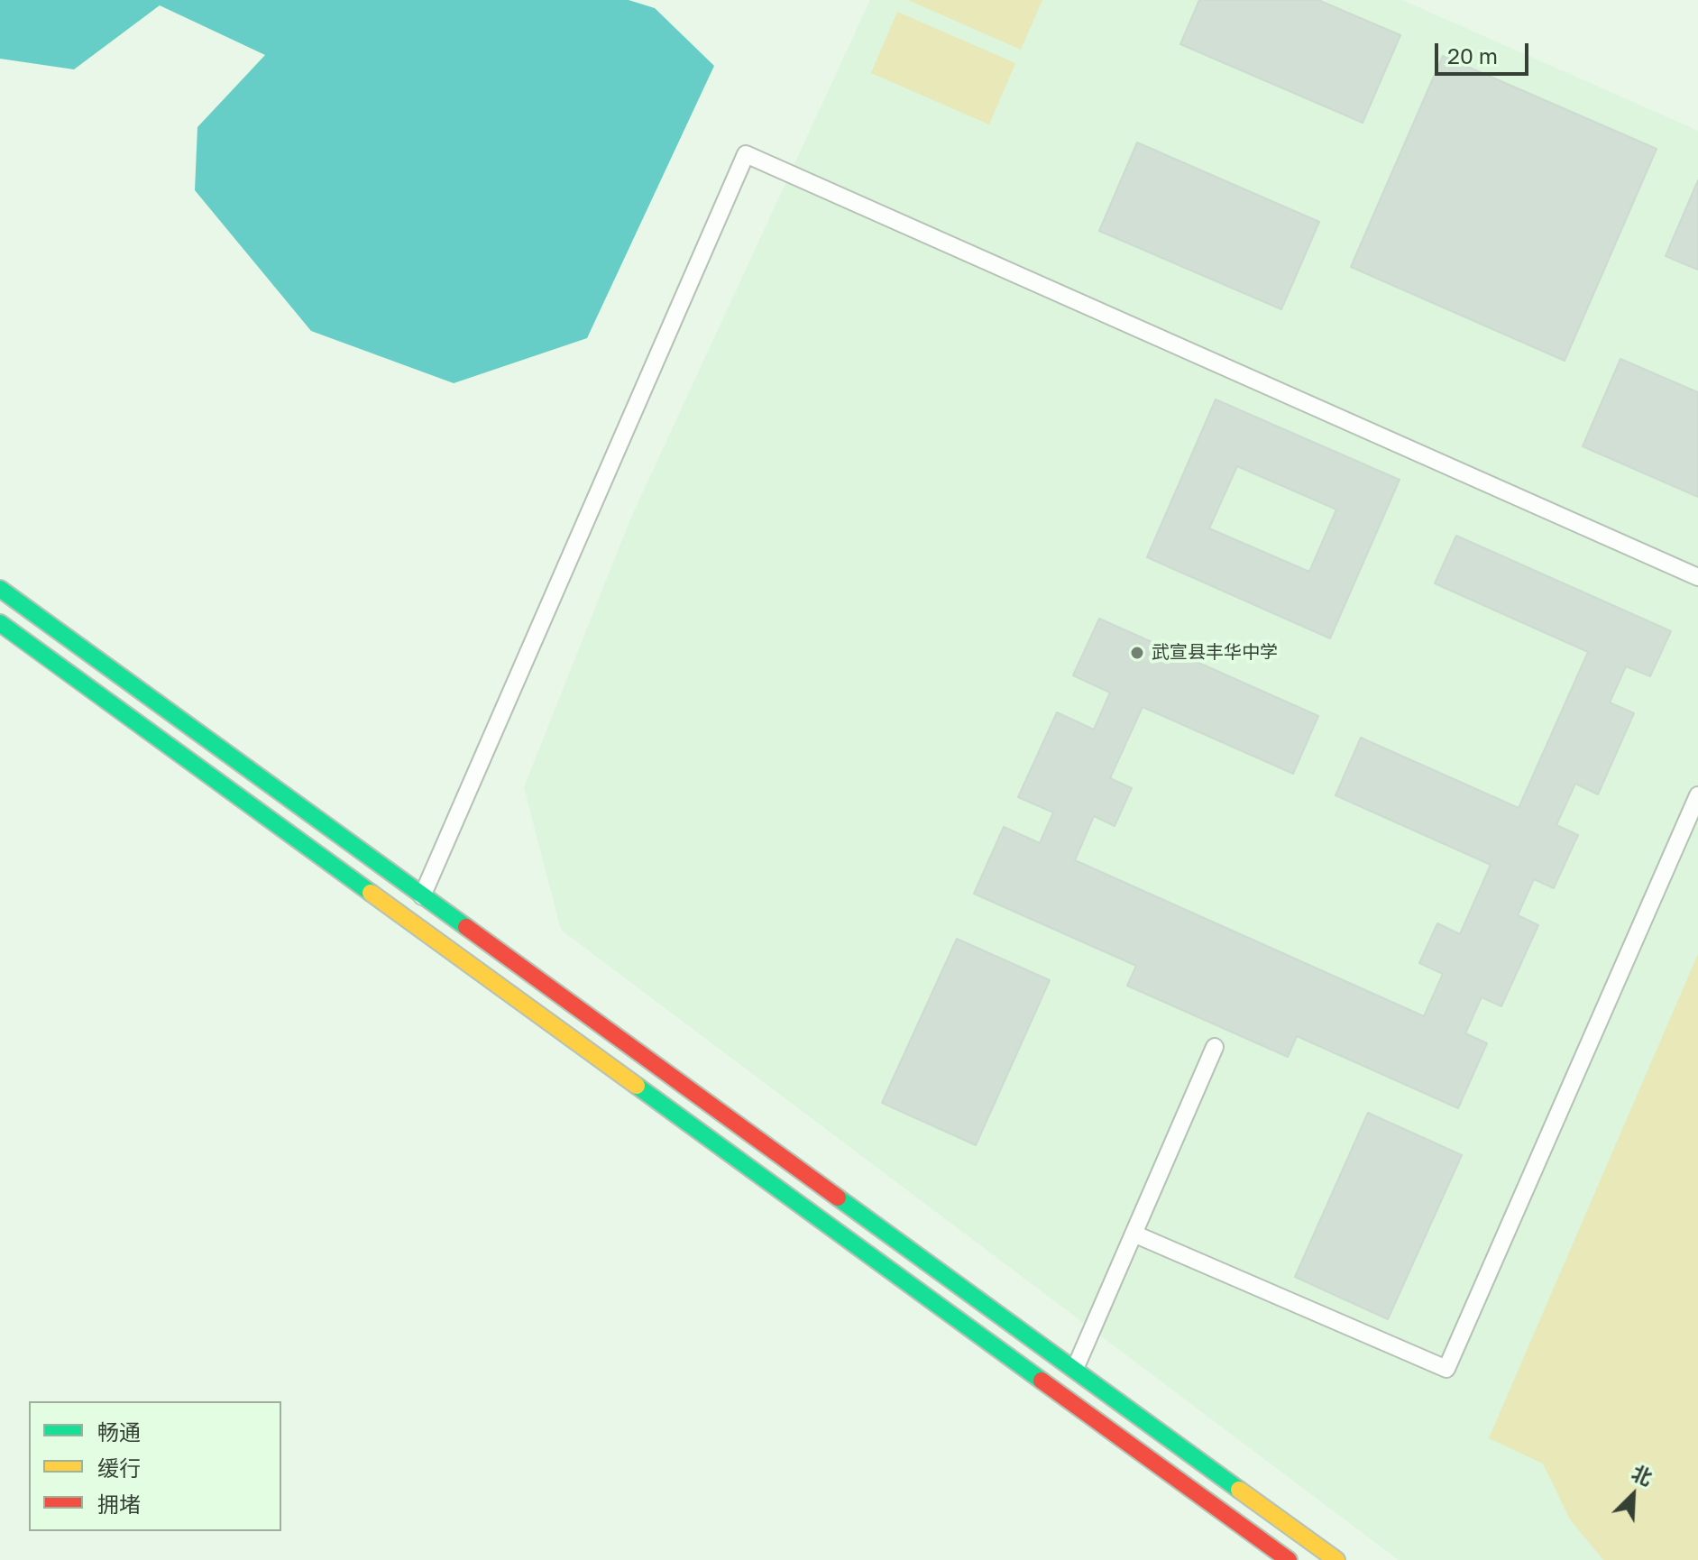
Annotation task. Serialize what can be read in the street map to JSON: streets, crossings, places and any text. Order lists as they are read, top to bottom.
{
  "places": ["武宣县丰华中学"],
  "legend": ["畅通", "缓行", "拥堵"],
  "scale_bar": "20 m",
  "north": "top right"
}
